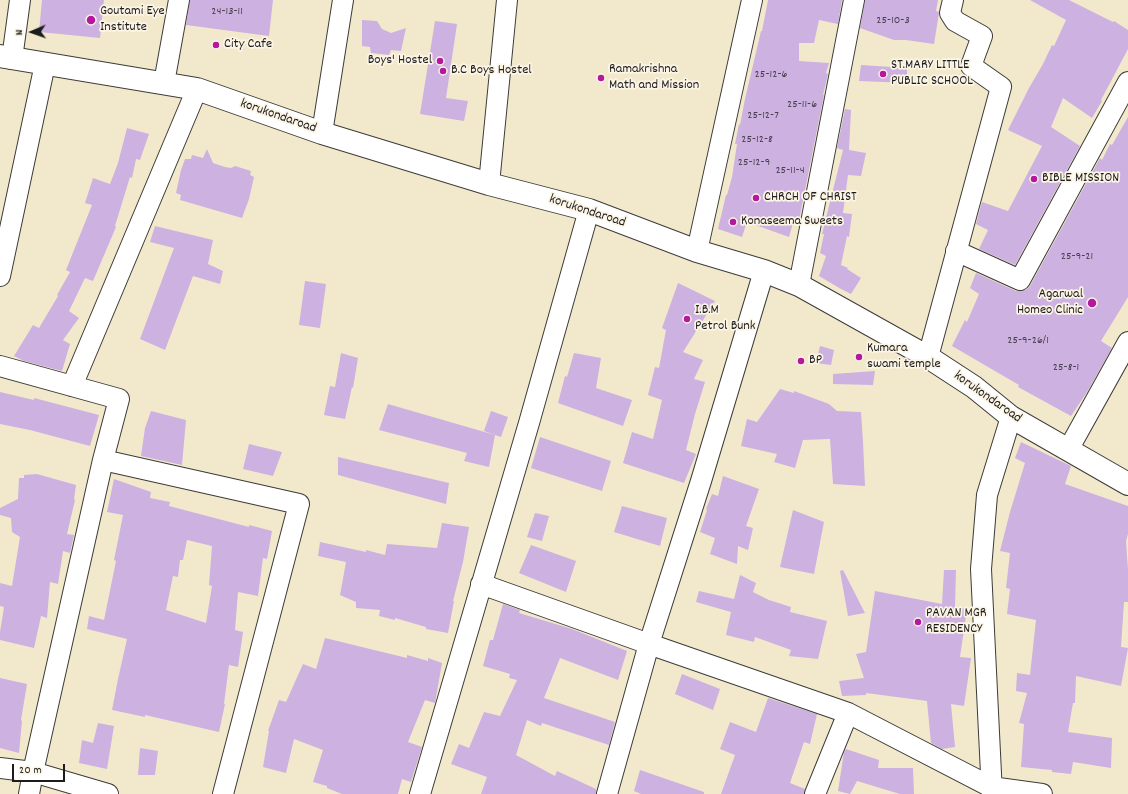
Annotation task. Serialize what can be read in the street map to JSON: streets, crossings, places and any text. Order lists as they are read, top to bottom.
{
  "streets": {
    "main road": ["korukondaroad"]
  },
  "places": [
    "Goutami Eye Institute",
    "City Cafe",
    "Boys' Hostel",
    "B.C Boys Hostel",
    "ST.MARY LITTLE PUBLIC SCHOOL",
    "Ramakrishna Math and Mission",
    "BIBLE MISSION",
    "CHRCH OF CHRIST",
    "Konaseema Sweets",
    "Agarwal Homeo Clinic",
    "I.B.M Petrol Bunk",
    "Kumara swami temple",
    "BP",
    "PAVAN MGR RESIDENCY"
  ],
  "house_numbers": [
    "24-13-11",
    "25-10-3",
    "25-12-6",
    "25-11-6",
    "25-12-7",
    "25-12-8",
    "25-12-9",
    "25-11-4",
    "25-9-21",
    "25-9-26/1",
    "25-8-1"
  ],
  "scale_bar": "20 m",
  "north": "left"
}
